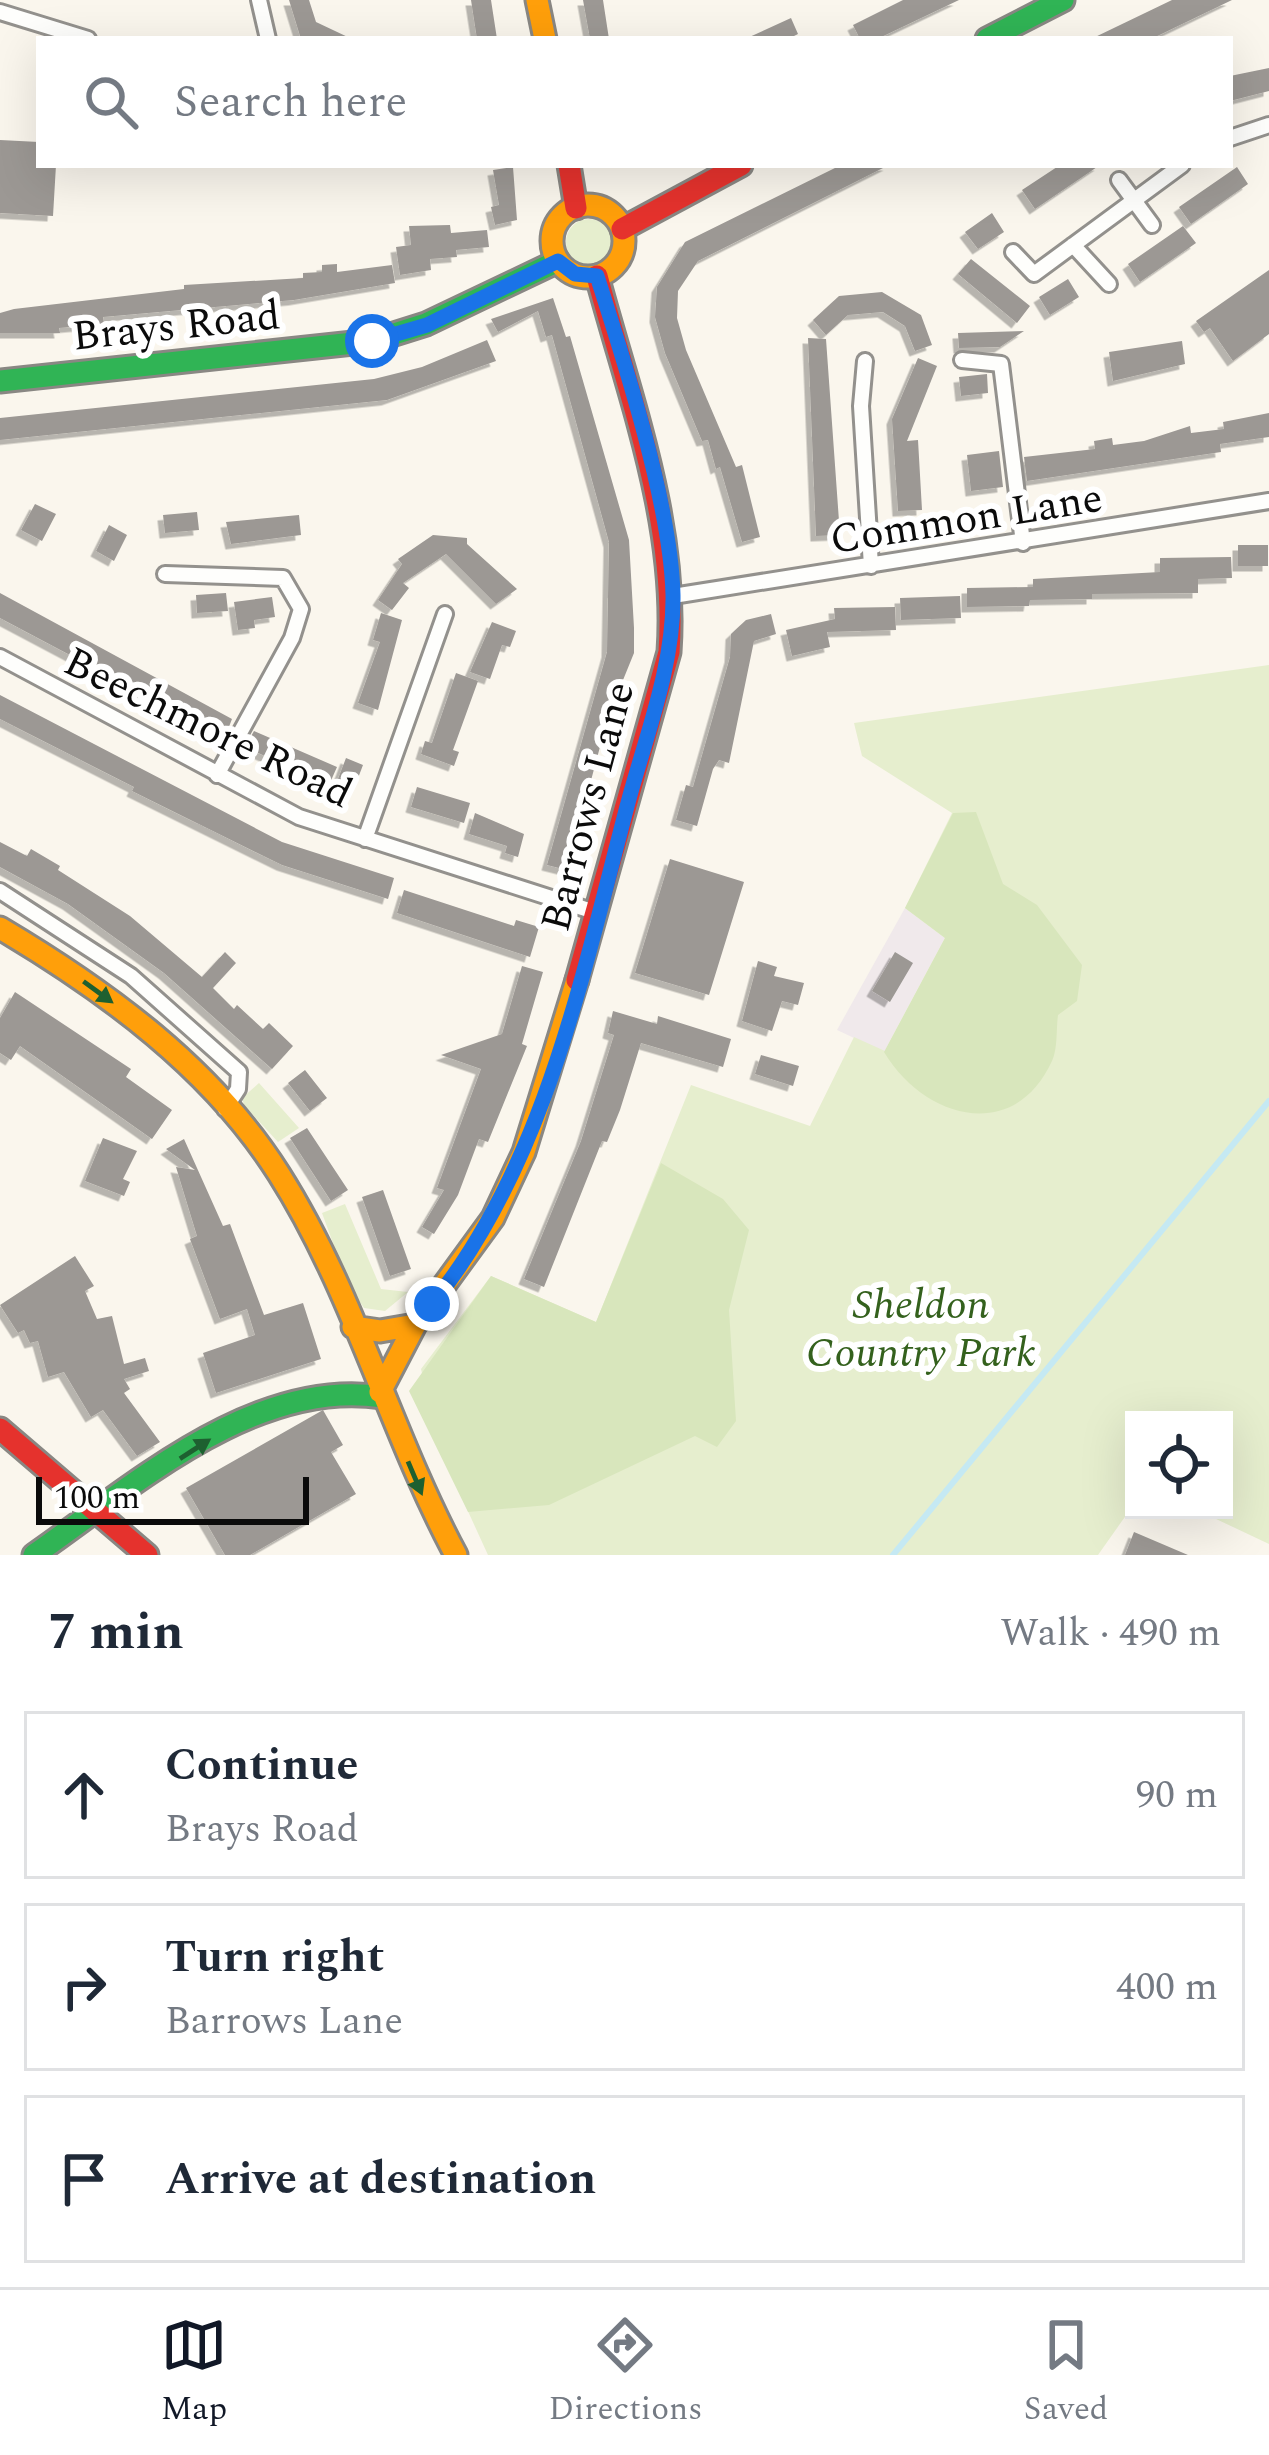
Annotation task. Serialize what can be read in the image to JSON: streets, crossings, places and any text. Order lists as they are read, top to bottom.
{
  "streets": {
    "main road": ["Brays Road", "Barrows Lane"],
    "street": ["Common Lane", "Beechmore Road"]
  },
  "crossings": [
    ["Brays Road", "Barrows Lane"],
    ["Common Lane", "Barrows Lane"],
    ["Beechmore Road", "Barrows Lane"]
  ],
  "parks": ["Sheldon Country Park"],
  "scale_bar": "100 m",
  "page": {
    "search": "Search here",
    "scale": "100 m",
    "heading": ["7 min", "Walk · 490 m"],
    "list": [
      ["Continue", "Brays Road", "90 m"],
      ["Turn right", "Barrows Lane", "400 m"],
      "Arrive at destination"
    ],
    "nav": ["Map", "Directions", "Saved"]
  }
}
